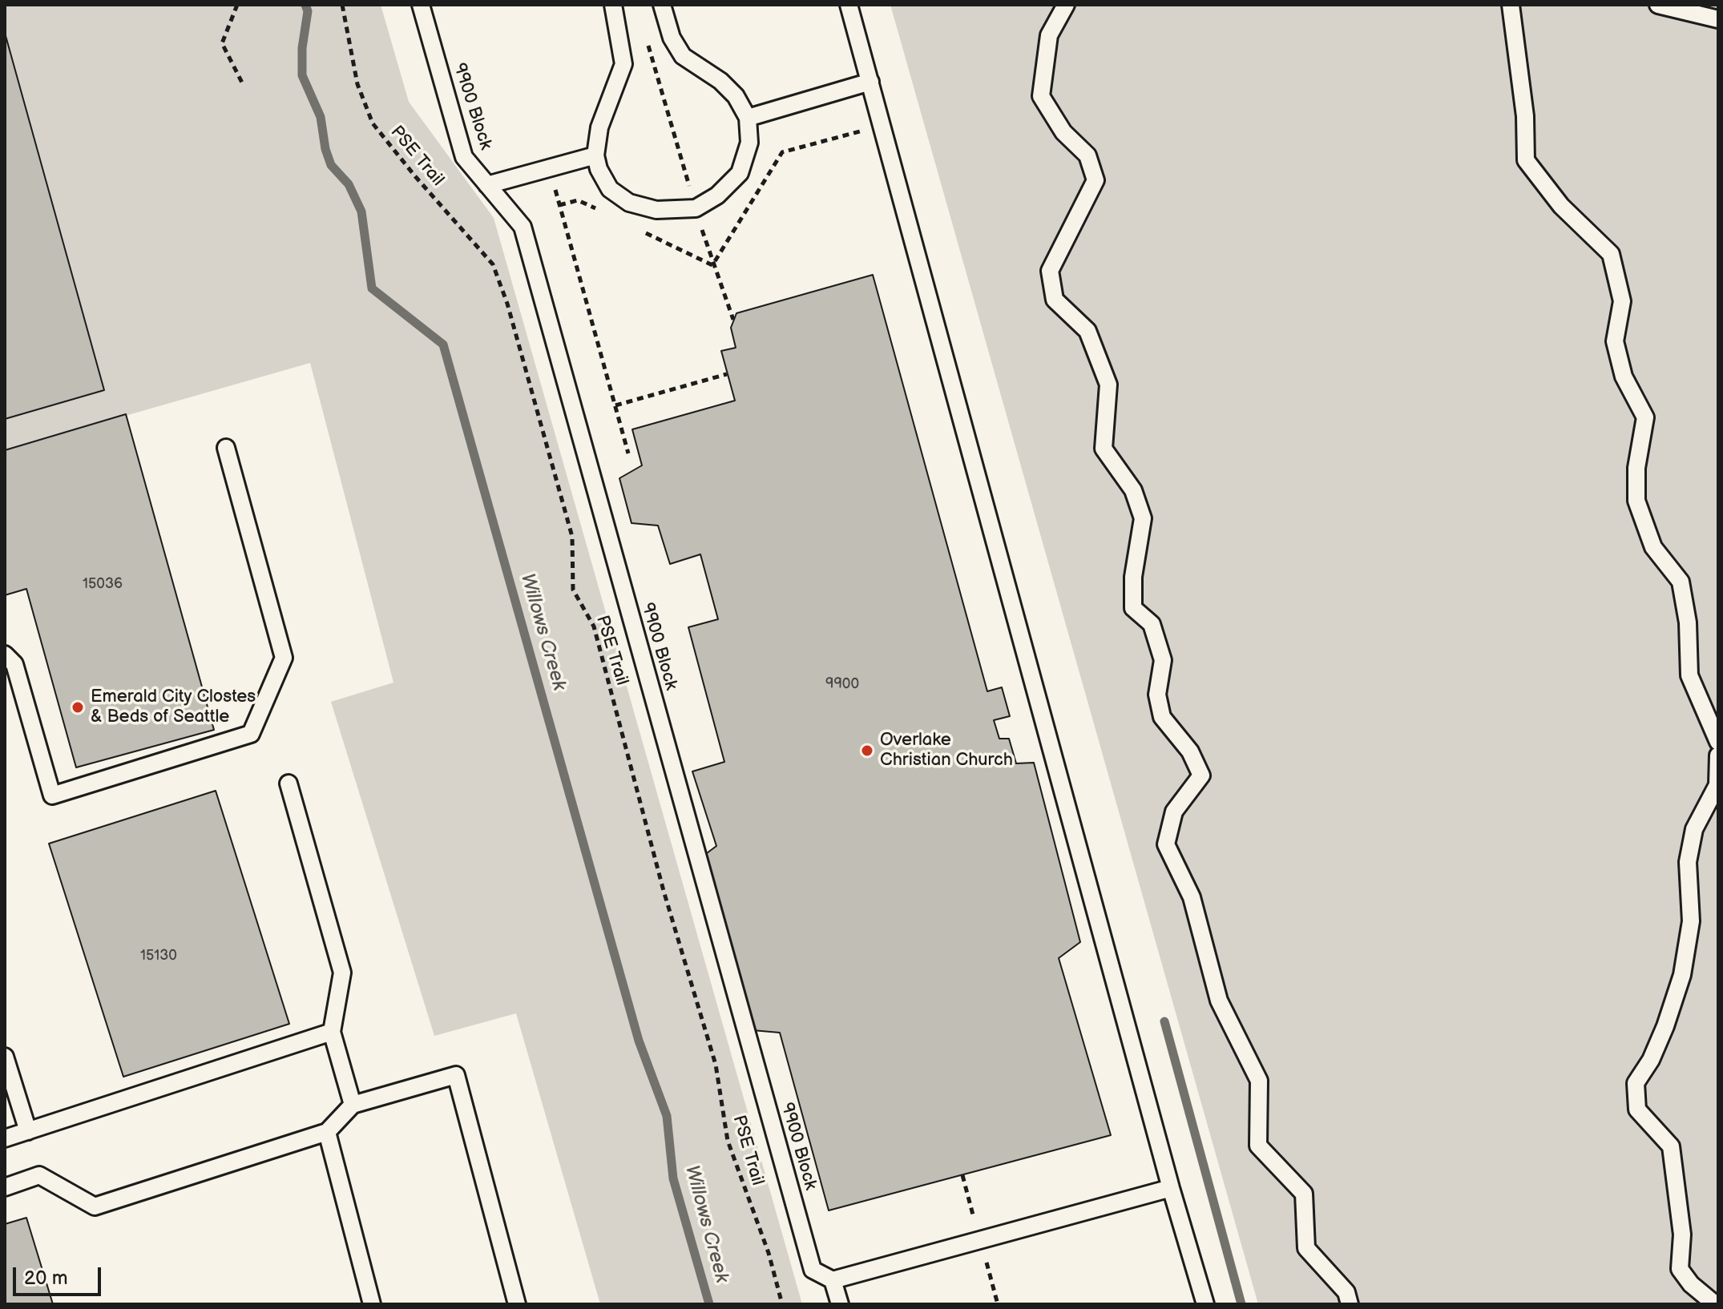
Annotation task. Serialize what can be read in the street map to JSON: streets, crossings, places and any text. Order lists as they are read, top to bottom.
{
  "streets": {
    "lane": ["9900 Block"],
    "path": ["PSE Trail"]
  },
  "water": ["Willows Creek"],
  "places": ["Emerald City Clostes & Beds of Seattle", "Overlake Christian Church"],
  "house_numbers": ["15036", "9900", "15130"],
  "scale_bar": "20 m"
}
